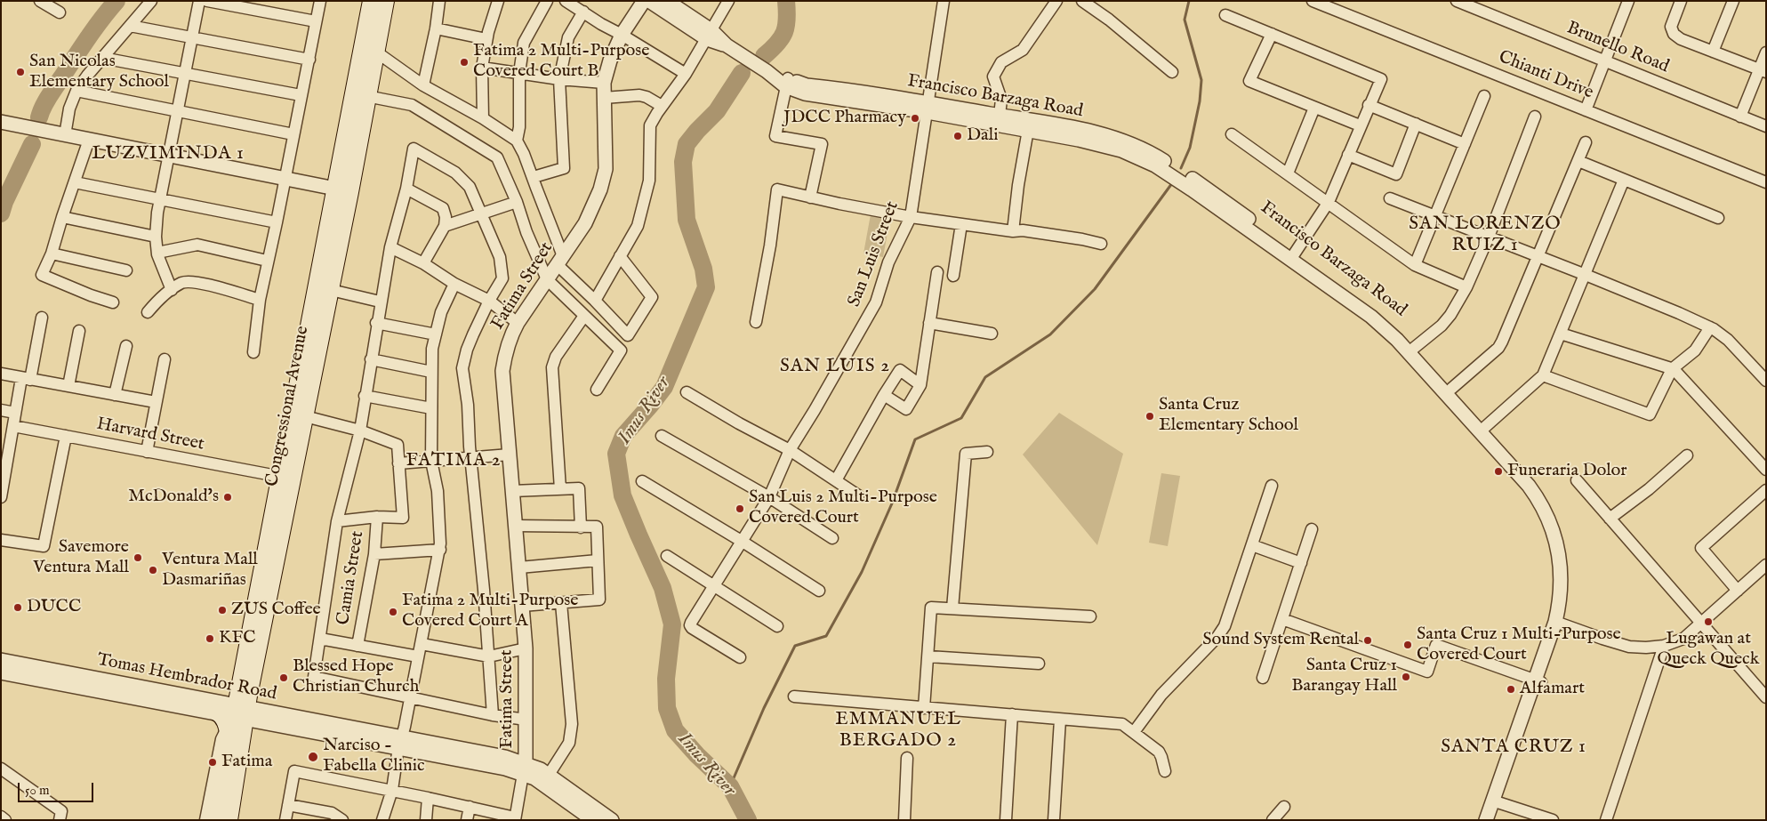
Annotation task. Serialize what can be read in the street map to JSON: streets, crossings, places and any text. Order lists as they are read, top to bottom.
{
  "streets": {
    "main road": ["Congressional Avenue"],
    "street": [
      "Brunello Road",
      "Chianti Drive",
      "Francisco Barzaga Road",
      "San Luis Street",
      "Fatima Street",
      "Harvard Street",
      "Camia Street",
      "Tomas Hembrador Road"
    ]
  },
  "crossings": [
    ["Francisco Barzaga Road", "San Luis Street"],
    ["Fatima Street", "Tomas Hembrador Road"],
    ["Congressional Avenue", "Harvard Street"],
    ["Congressional Avenue", "Tomas Hembrador Road"]
  ],
  "districts": [
    "LUZVIMINDA 1",
    "SAN LORENZO RUIZ 1",
    "SAN LUIS 2",
    "FATIMA 2",
    "EMMANUEL BERGADO 2",
    "SANTA CRUZ 1"
  ],
  "water": ["Imus River"],
  "places": [
    "Fatima 2 Multi-Purpose Covered Court B",
    "San Nicolas Elementary School",
    "JDCC Pharmacy",
    "Dali",
    "Santa Cruz Elementary School",
    "Funeraria Dolor",
    "McDonald's",
    "San Luis 2 Multi-Purpose Covered Court",
    "Savemore Ventura Mall",
    "Ventura Mall Dasmariñas",
    "DUCC",
    "ZUS Coffee",
    "Fatima 2 Multi-Purpose Covered Court A",
    "Lugawan at Queck Queck",
    "KFC",
    "Sound System Rental",
    "Santa Cruz 1 Multi-Purpose Covered Court",
    "Santa Cruz 1 Barangay Hall",
    "Blessed Hope Christian Church",
    "Alfamart",
    "Narciso - Fabella Clinic",
    "Fatima"
  ],
  "scale_bar": "50 m"
}
